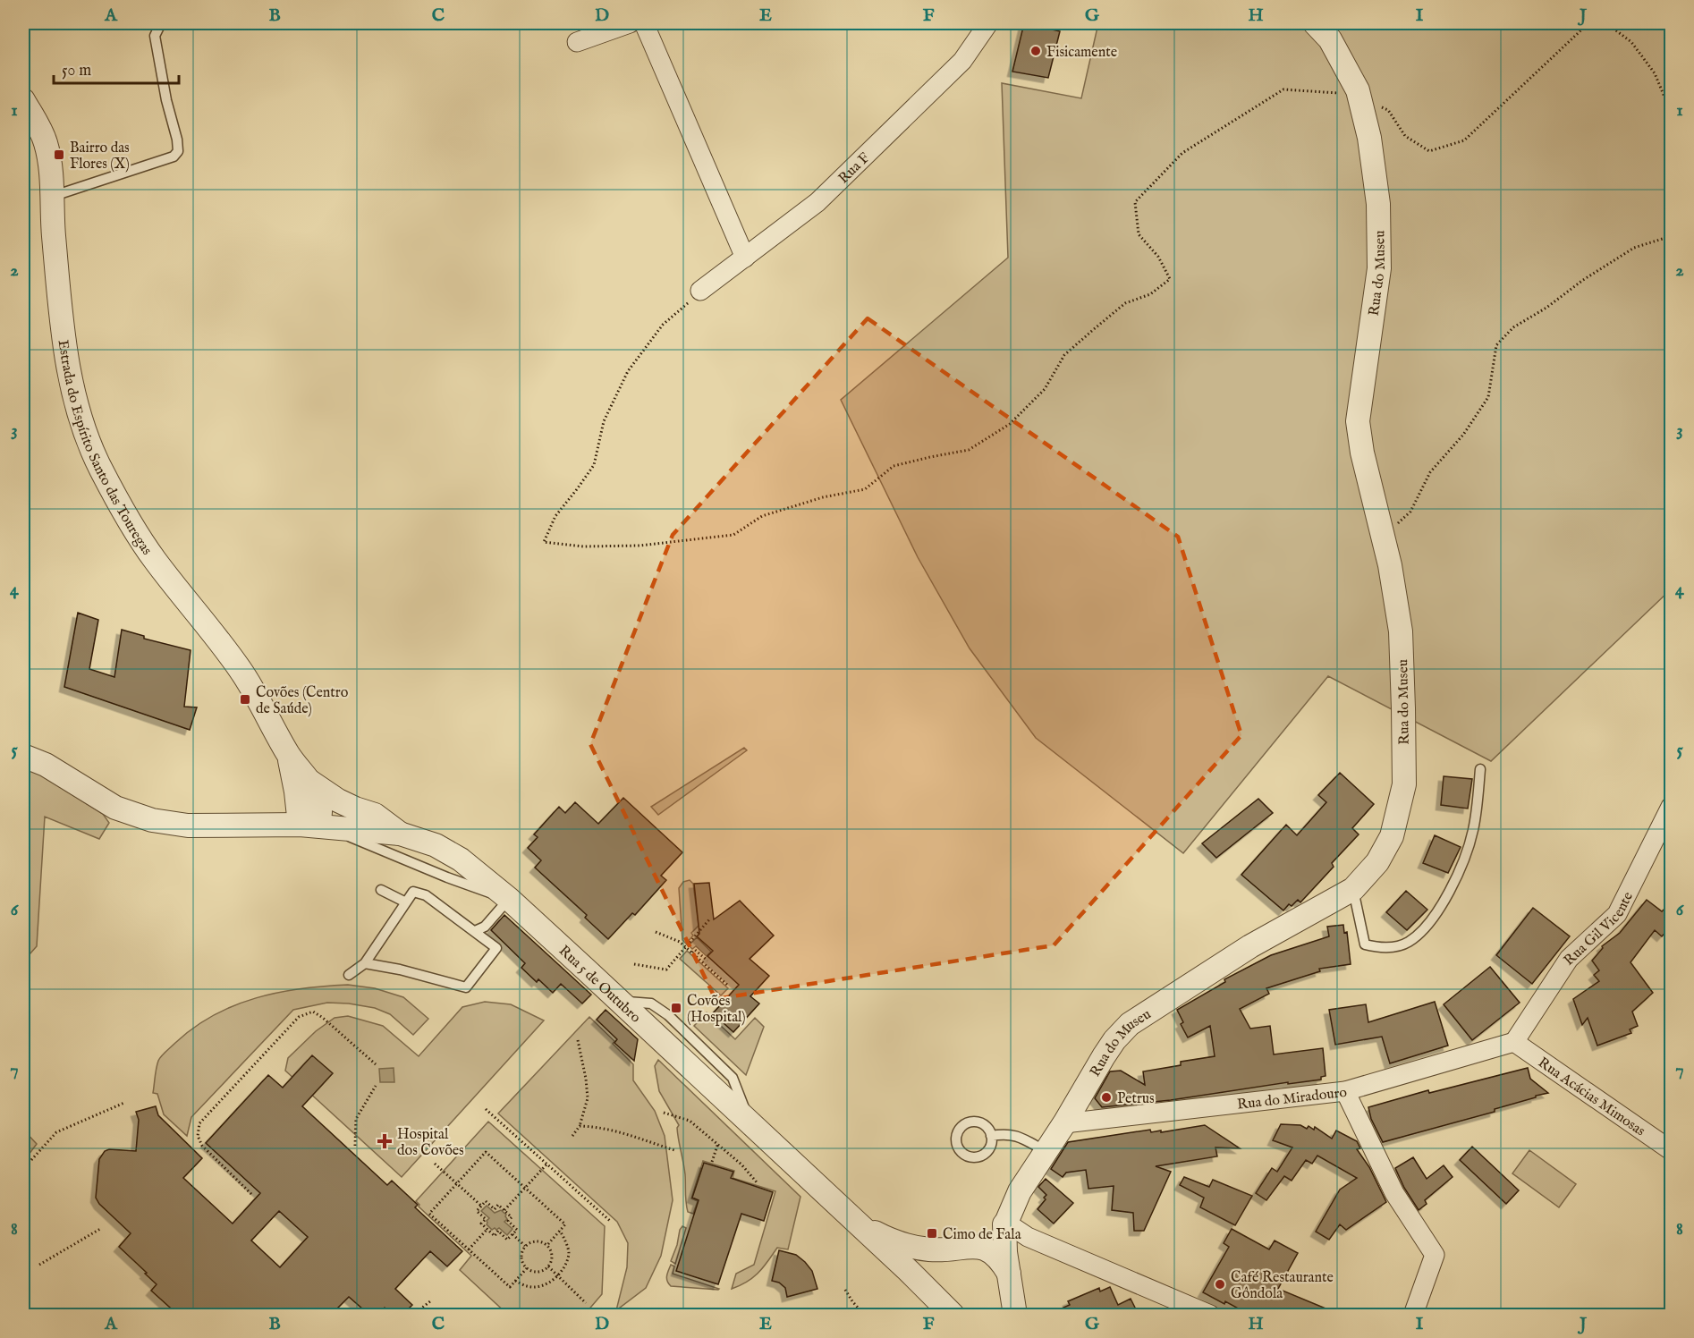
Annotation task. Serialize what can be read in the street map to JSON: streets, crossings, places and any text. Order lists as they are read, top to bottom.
{
  "streets": {
    "street": [
      "Rua F",
      "Rua do Museu",
      "Estrada do Espírito Santo das Touregas",
      "Rua Gil Vicente",
      "Rua 5 de Outubro",
      "Rua do Miradouro",
      "Rua Acácias Mimosas"
    ]
  },
  "crossings": [
    ["Rua do Museu", "Rua do Miradouro"],
    ["Estrada do Espírito Santo das Touregas", "Rua 5 de Outubro"],
    ["Rua Gil Vicente", "Rua do Miradouro"],
    ["Rua Gil Vicente", "Rua Acácias Mimosas"],
    ["Rua do Miradouro", "Rua Acácias Mimosas"]
  ],
  "places": {
    "other": ["Fisicamente", "Petrus", "Café Restaurante Gôndola"],
    "transit": [
      "Bairro das Flores (X)",
      "Covões (Centro de Saúde)",
      "Covões (Hospital)",
      "Cimo de Fala"
    ],
    "health": ["Hospital dos Covões"]
  },
  "scale_bar": "50 m",
  "grid": {
    "columns": [
      "A",
      "B",
      "C",
      "D",
      "E",
      "F",
      "G",
      "H",
      "I",
      "J"
    ],
    "rows": [
      "1",
      "2",
      "3",
      "4",
      "5",
      "6",
      "7",
      "8"
    ]
  }
}
